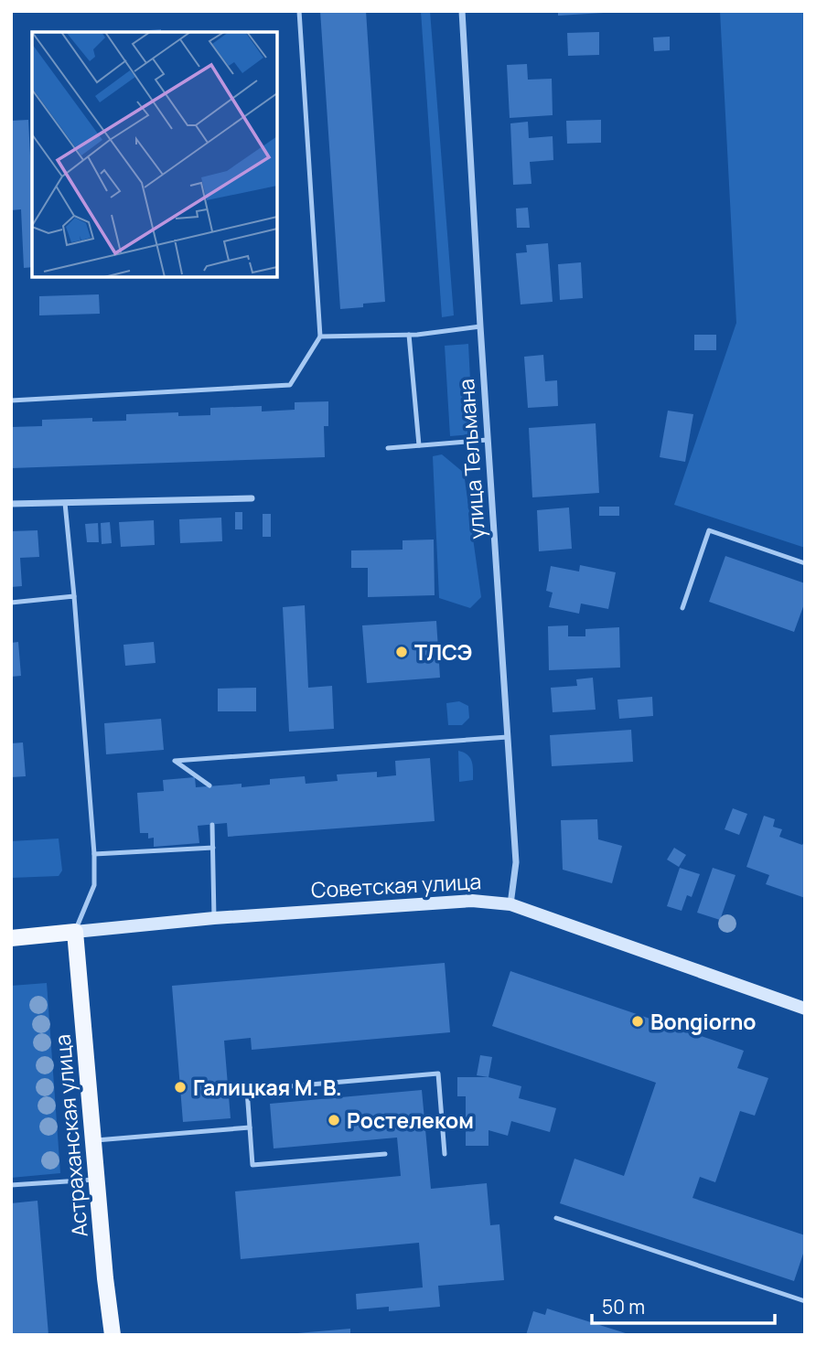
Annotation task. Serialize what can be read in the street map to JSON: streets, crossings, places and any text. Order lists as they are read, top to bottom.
{
  "streets": {
    "main road": ["Советская улица", "Астраханская улица"],
    "street": ["улица Тельмана"]
  },
  "crossings": [
    ["улица Тельмана", "Советская улица"],
    ["Советская улица", "Астраханская улица"]
  ],
  "places": [
    "ТЛСЭ",
    "Bongiorno",
    "Галицкая М. В.",
    "Ростелеком"
  ],
  "scale_bar": "50 m"
}
